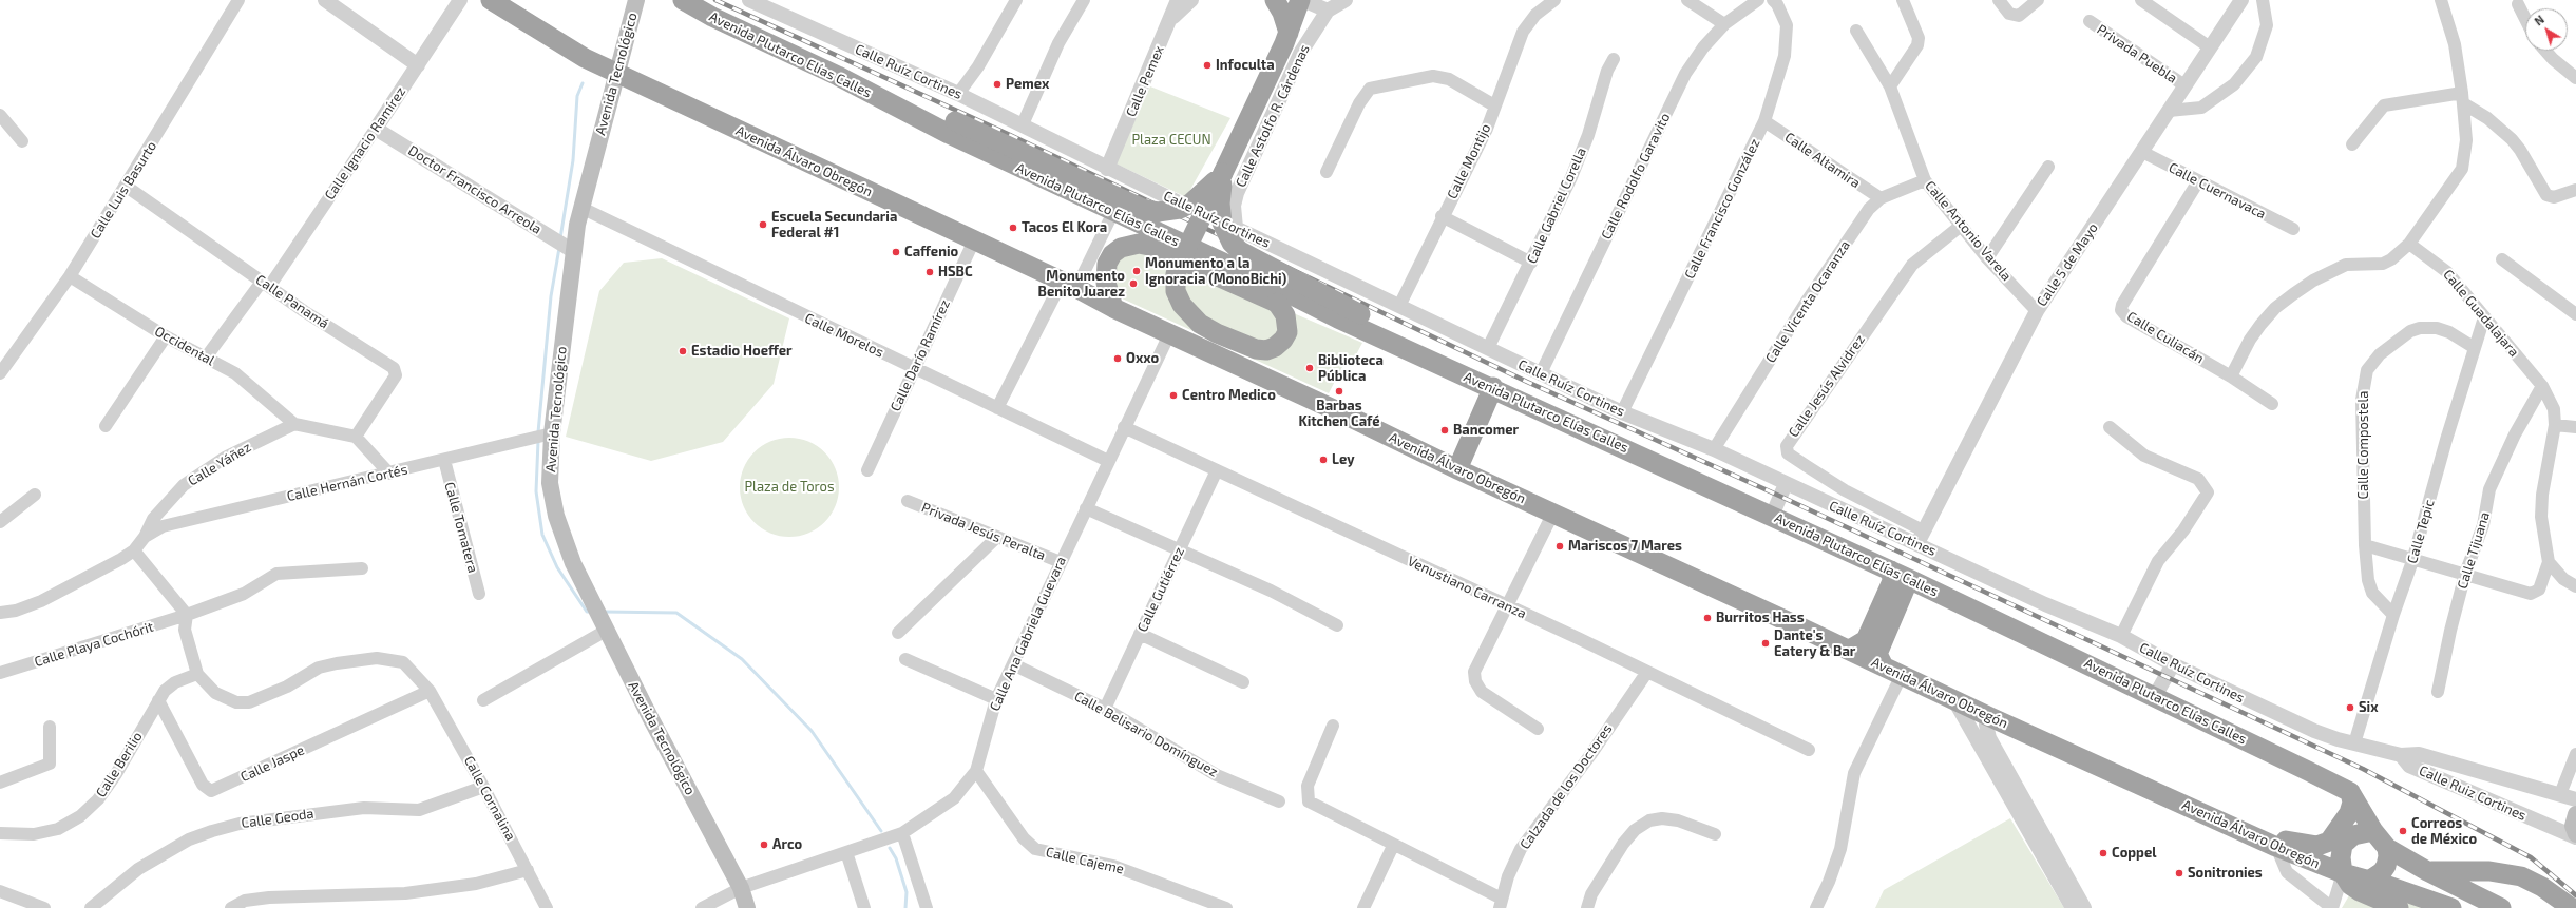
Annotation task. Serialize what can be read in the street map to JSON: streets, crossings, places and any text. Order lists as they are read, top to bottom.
{
  "streets": {
    "highway": ["Avenida Plutarco Elías Calles", "Avenida Álvaro Obregón"],
    "main road": ["Avenida Tecnológico"],
    "street": [
      "Privada Puebla",
      "Calle Ruíz Cortines",
      "Calle Pemex",
      "Calle Astolfo R. Cárdenas",
      "Calle Ignacio Ramírez",
      "Calle Altamira",
      "Calle Montijo",
      "Calle Rodolfo Garavito",
      "Calle Luis Basurto",
      "Doctor Francisco Arreola",
      "Calle Cuernavaca",
      "Calle Gabriel Corella",
      "Calle Francisco González",
      "Calle Antonio Varela",
      "Calle 5 de Mayo",
      "Calle Panamá",
      "Calle Vicenta Ocaranza",
      "Calle Guadalajara",
      "Calle Morelos",
      "Calle Culiacán",
      "Occidental",
      "Calle Darío Ramírez",
      "Calle Jesús Alvidrez",
      "Calle Compostela",
      "Calle Yáñez",
      "Calle Hernán Cortés",
      "Calle Tomatera",
      "Privada Jesús Peralta",
      "Calle Tepic",
      "Calle Tijuana",
      "Venustiano Carranza",
      "Calle Gutiérrez",
      "Calle Ana Gabriela Guevara",
      "Calle Playa Cochórit",
      "Calle Belisario Domínguez",
      "Calle Jaspe",
      "Calle Berilio",
      "Calzada de los Doctores",
      "Calle Ruiz Cortines",
      "Calle Cornalina",
      "Calle Geoda",
      "Calle Cajeme"
    ]
  },
  "crossings": [
    ["Privada Puebla", "Calle 5 de Mayo"],
    ["Calle Ruíz Cortines", "Calle Pemex"],
    ["Calle Ruíz Cortines", "Calle Astolfo R. Cárdenas"],
    ["Calle Ruíz Cortines", "Calle Montijo"],
    ["Calle Ruíz Cortines", "Calle Rodolfo Garavito"],
    ["Calle Ruíz Cortines", "Calle Gabriel Corella"],
    ["Calle Ruíz Cortines", "Calle Francisco González"],
    ["Calle Ruíz Cortines", "Calle 5 de Mayo"],
    ["Calle Ruíz Cortines", "Calle Vicenta Ocaranza"],
    ["Calle Ruíz Cortines", "Calle Jesús Alvidrez"],
    ["Calle Ruíz Cortines", "Calle Tepic"],
    ["Calle Ruíz Cortines", "Calle Ruiz Cortines"],
    ["Avenida Tecnológico", "Avenida Álvaro Obregón"],
    ["Avenida Tecnológico", "Doctor Francisco Arreola"],
    ["Avenida Tecnológico", "Calle Morelos"],
    ["Avenida Tecnológico", "Calle Hernán Cortés"],
    ["Avenida Tecnológico", "Calle Ana Gabriela Guevara"],
    ["Calle Ignacio Ramírez", "Doctor Francisco Arreola"],
    ["Calle Ignacio Ramírez", "Calle Panamá"],
    ["Calle Ignacio Ramírez", "Occidental"],
    ["Calle Altamira", "Calle Francisco González"],
    ["Calle Altamira", "Calle Vicenta Ocaranza"],
    ["Avenida Álvaro Obregón", "Calle Darío Ramírez"],
    ["Avenida Álvaro Obregón", "Calle Ana Gabriela Guevara"],
    ["Calle Luis Basurto", "Calle Panamá"],
    ["Calle Luis Basurto", "Occidental"],
    ["Calle Cuernavaca", "Calle 5 de Mayo"],
    ["Calle Cuernavaca", "Calle Culiacán"],
    ["Calle Antonio Varela", "Calle 5 de Mayo"],
    ["Calle Antonio Varela", "Calle Vicenta Ocaranza"],
    ["Calle Antonio Varela", "Calle Jesús Alvidrez"],
    ["Calle 5 de Mayo", "Calle Jesús Alvidrez"],
    ["Calle Guadalajara", "Calle Tepic"],
    ["Calle Guadalajara", "Calle Tijuana"],
    ["Calle Morelos", "Calle Darío Ramírez"],
    ["Calle Morelos", "Calle Ana Gabriela Guevara"],
    ["Occidental", "Calle Yáñez"],
    ["Calle Compostela", "Calle Tepic"],
    ["Calle Yáñez", "Calle Hernán Cortés"],
    ["Calle Hernán Cortés", "Calle Tomatera"],
    ["Privada Jesús Peralta", "Calle Ana Gabriela Guevara"],
    ["Venustiano Carranza", "Calle Gutiérrez"],
    ["Venustiano Carranza", "Calle Ana Gabriela Guevara"],
    ["Venustiano Carranza", "Calzada de los Doctores"],
    ["Calle Gutiérrez", "Calle Belisario Domínguez"],
    ["Calle Ana Gabriela Guevara", "Calle Belisario Domínguez"],
    ["Calle Ana Gabriela Guevara", "Calle Cajeme"],
    ["Calle Jaspe", "Calle Berilio"],
    ["Calle Jaspe", "Calle Cornalina"],
    ["Calle Berilio", "Calle Cornalina"],
    ["Calle Cornalina", "Calle Geoda"]
  ],
  "parks": ["Plaza CECUN", "Plaza de Toros"],
  "places": [
    "Infoculta",
    "Pemex",
    "Escuela Secundaria Federal #1",
    "Tacos El Kora",
    "Caffenio",
    "Monumento a la Ignoracia (MonoBichi)",
    "HSBC",
    "Monumento Benito Juarez",
    "Estadio Hoeffer",
    "Oxxo",
    "Biblioteca Pública",
    "Barbas Kitchen Café",
    "Centro Medico",
    "Bancomer",
    "Ley",
    "Mariscos 7 Mares",
    "Burritos Hass",
    "Dante's Eatery & Bar",
    "Six",
    "Correos de México",
    "Arco",
    "Coppel",
    "Sonitronies"
  ],
  "north": "top left"
}
